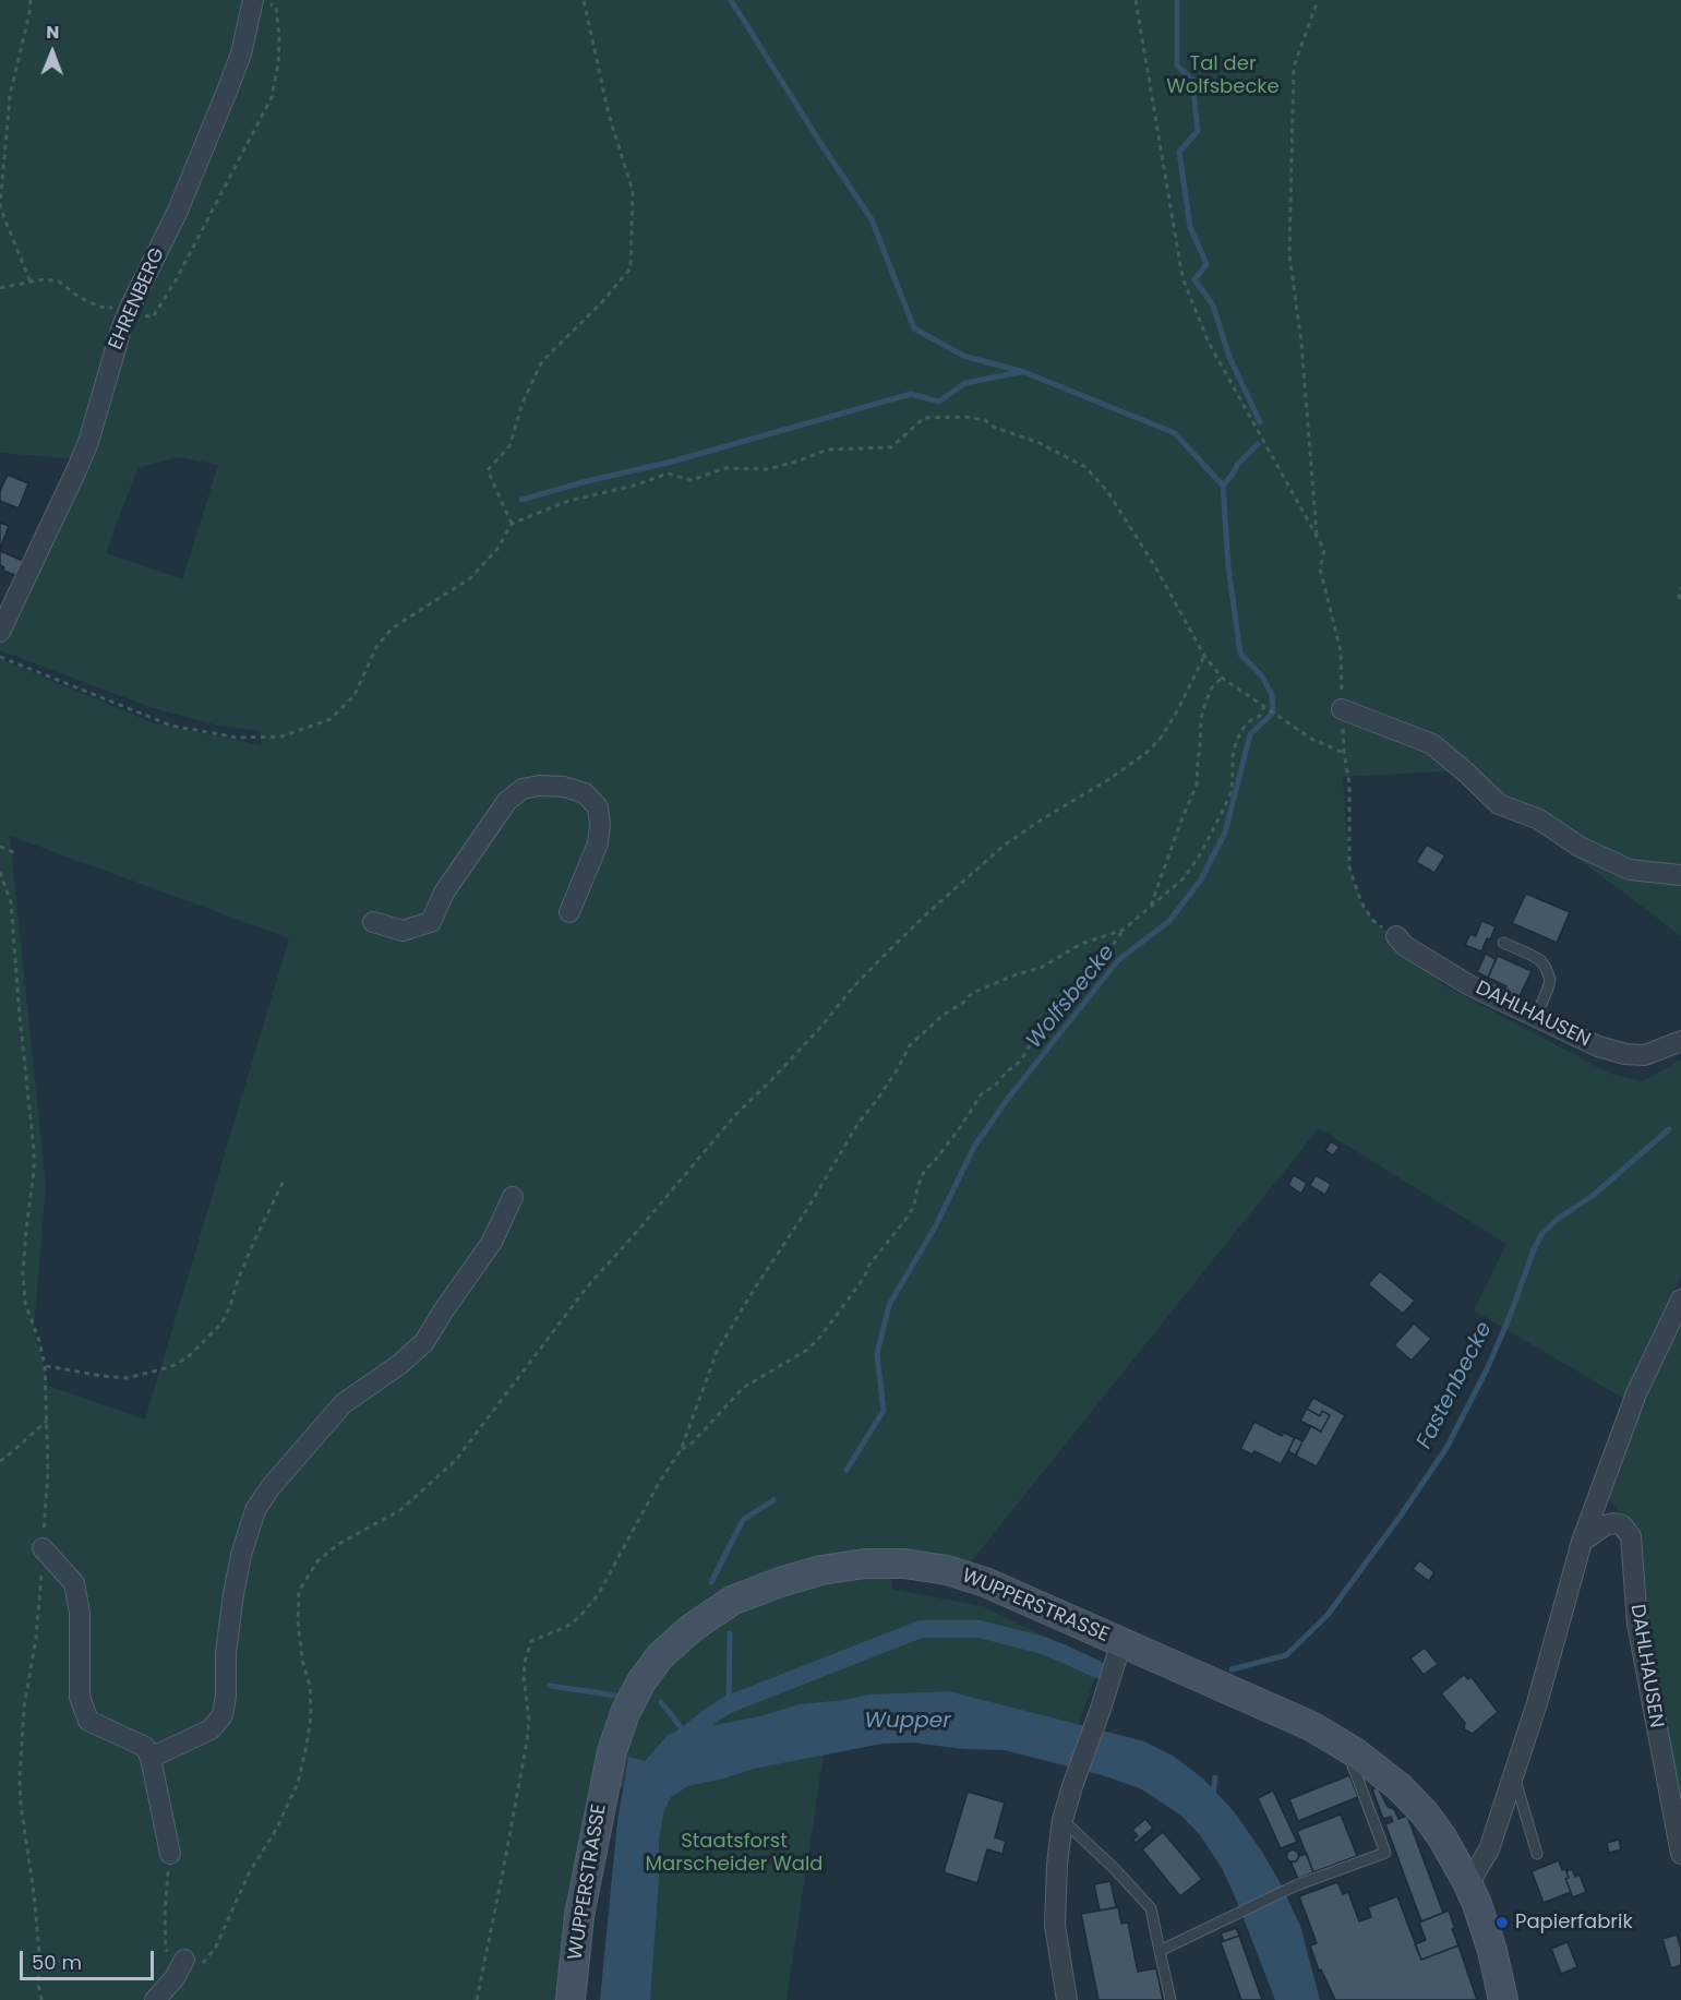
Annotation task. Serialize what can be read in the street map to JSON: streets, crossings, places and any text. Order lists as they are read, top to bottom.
{
  "streets": {
    "main road": ["WUPPERSTRASSE"],
    "street": ["EHRENBERG", "DAHLHAUSEN"]
  },
  "water": ["Wolfsbecke", "Fastenbecke", "Wupper"],
  "parks": ["Tal der Wolfsbecke", "Staatsforst Marscheider Wald"],
  "places": ["Papierfabrik"],
  "scale_bar": "50 m",
  "north": "top"
}
